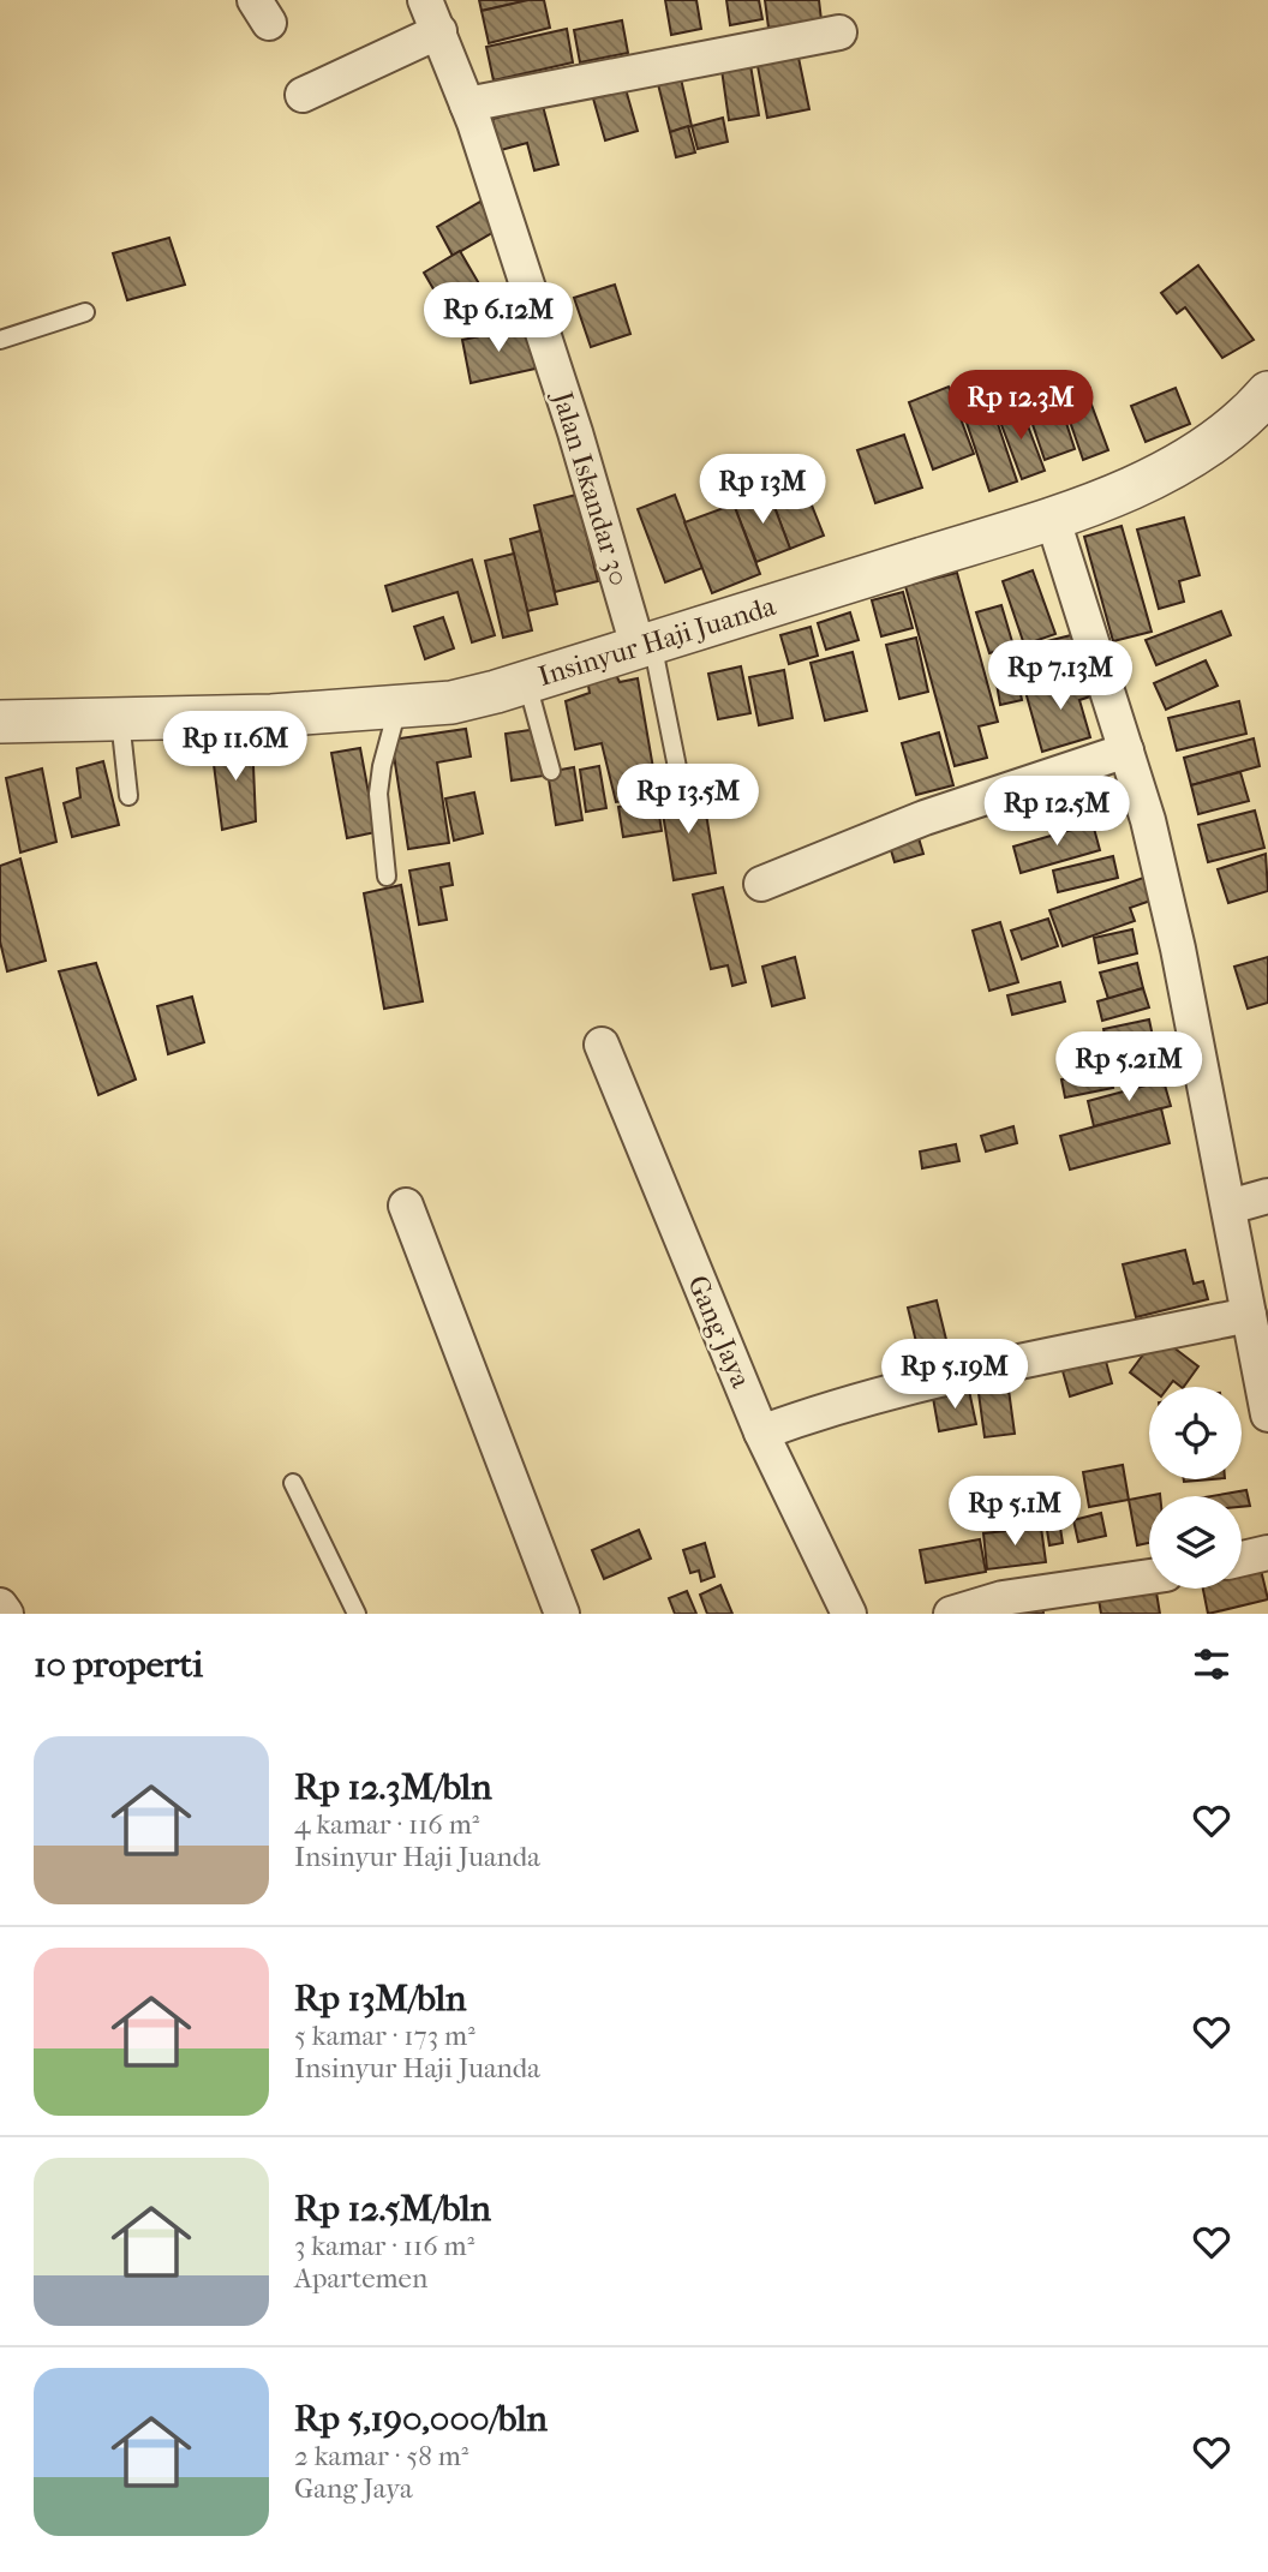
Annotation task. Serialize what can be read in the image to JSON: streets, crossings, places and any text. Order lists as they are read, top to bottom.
{
  "streets": {
    "street": ["Jalan Iskandar 30", "Insinyur Haji Juanda", "Gang Jaya"]
  },
  "crossings": [
    ["Jalan Iskandar 30", "Insinyur Haji Juanda"]
  ],
  "page": {
    "price": [
      "Rp 6.12M",
      "Rp 12.3M",
      "Rp 13M",
      "Rp 7.13M",
      "Rp 11.6M",
      "Rp 13.5M",
      "Rp 12.5M",
      "Rp 5.21M",
      "Rp 5.19M",
      "Rp 5.1M"
    ],
    "heading": "10 properti",
    "list": [
      {
        "name": "Rp 12.3M/bln",
        "note": "4 kamar · 116 m² · Insinyur Haji Juanda"
      },
      {
        "name": "Rp 13M/bln",
        "note": "5 kamar · 173 m² · Insinyur Haji Juanda"
      },
      {
        "name": "Rp 12.5M/bln",
        "note": "3 kamar · 116 m² · Apartemen"
      },
      {
        "name": "Rp 5,190,000/bln",
        "note": "2 kamar · 58 m² · Gang Jaya"
      }
    ]
  }
}
